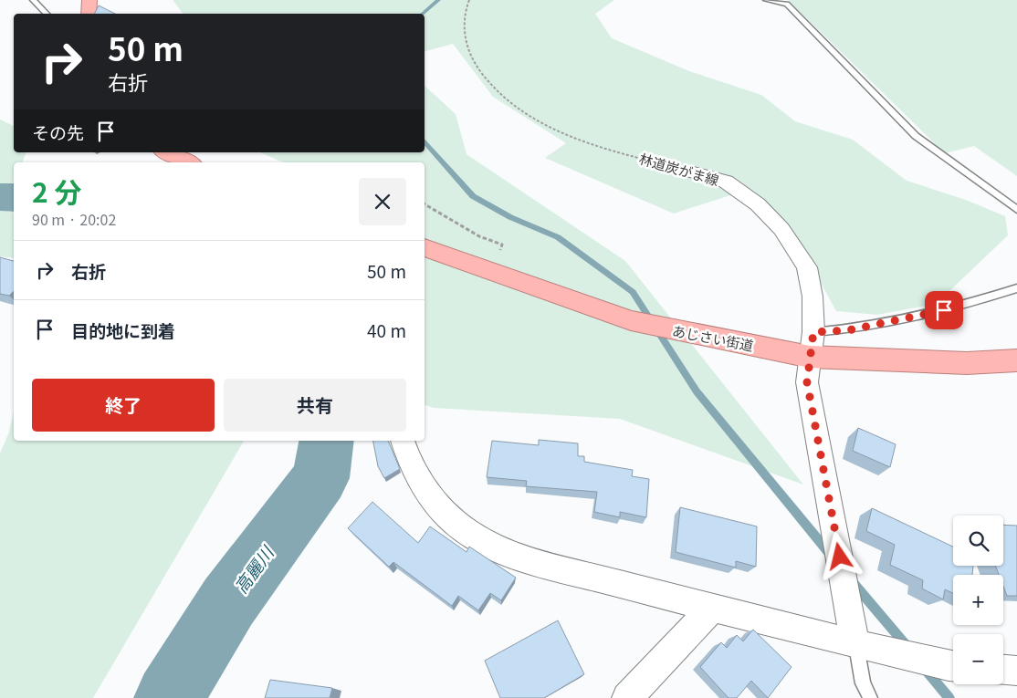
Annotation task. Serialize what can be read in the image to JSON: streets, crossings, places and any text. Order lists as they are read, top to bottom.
{
  "streets": {
    "highway": ["あじさい街道"],
    "street": ["林道炭がま線"]
  },
  "crossings": [
    ["林道炭がま線", "あじさい街道"]
  ],
  "water": ["高麗川"],
  "page": {
    "turn": ["50 m", "右折"],
    "then": "その先",
    "heading": ["2 分", "90 m · 20:02"],
    "list": [
      {
        "name": "右折",
        "value": "50 m"
      },
      {
        "name": "目的地に到着",
        "value": "40 m"
      }
    ],
    "buttons": ["終了", "共有"],
    "map_buttons": ["+", "−"]
  }
}
